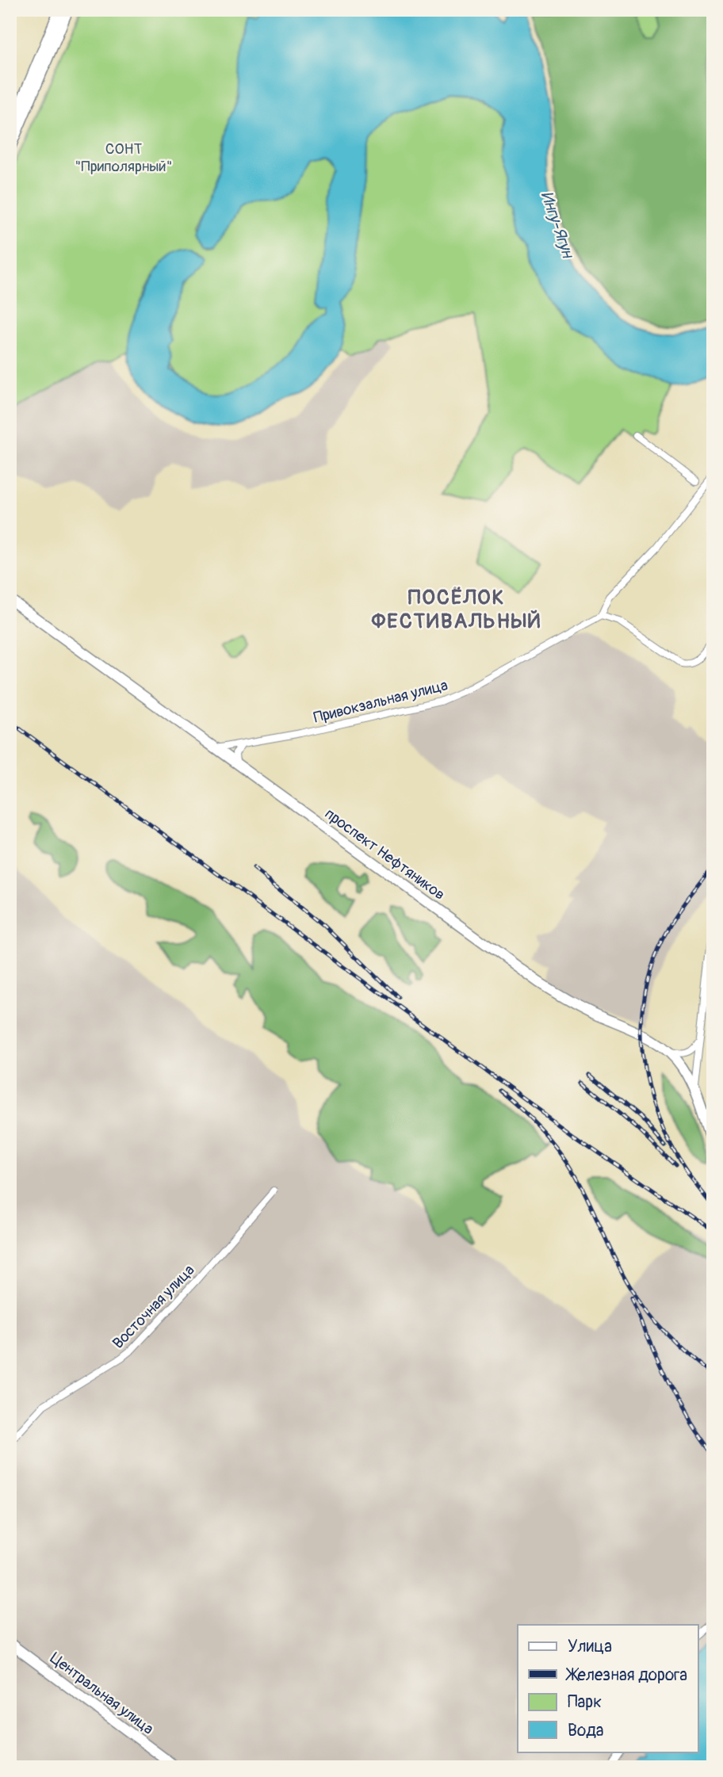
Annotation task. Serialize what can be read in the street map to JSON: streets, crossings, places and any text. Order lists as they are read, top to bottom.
{
  "streets": {
    "main road": ["проспект Нефтяников", "Центральная улица"],
    "street": ["Привокзальная улица", "Восточная улица"]
  },
  "crossings": [
    ["Привокзальная улица", "проспект Нефтяников"]
  ],
  "districts": ["ПОСЁЛОК ФЕСТИВАЛЬНЫЙ"],
  "water": ["Ингу-Ягун"],
  "parks": ["СОНТ \"Приполярный\""],
  "legend": [
    "Улица",
    "Железная дорога",
    "Парк",
    "Вода"
  ]
}
